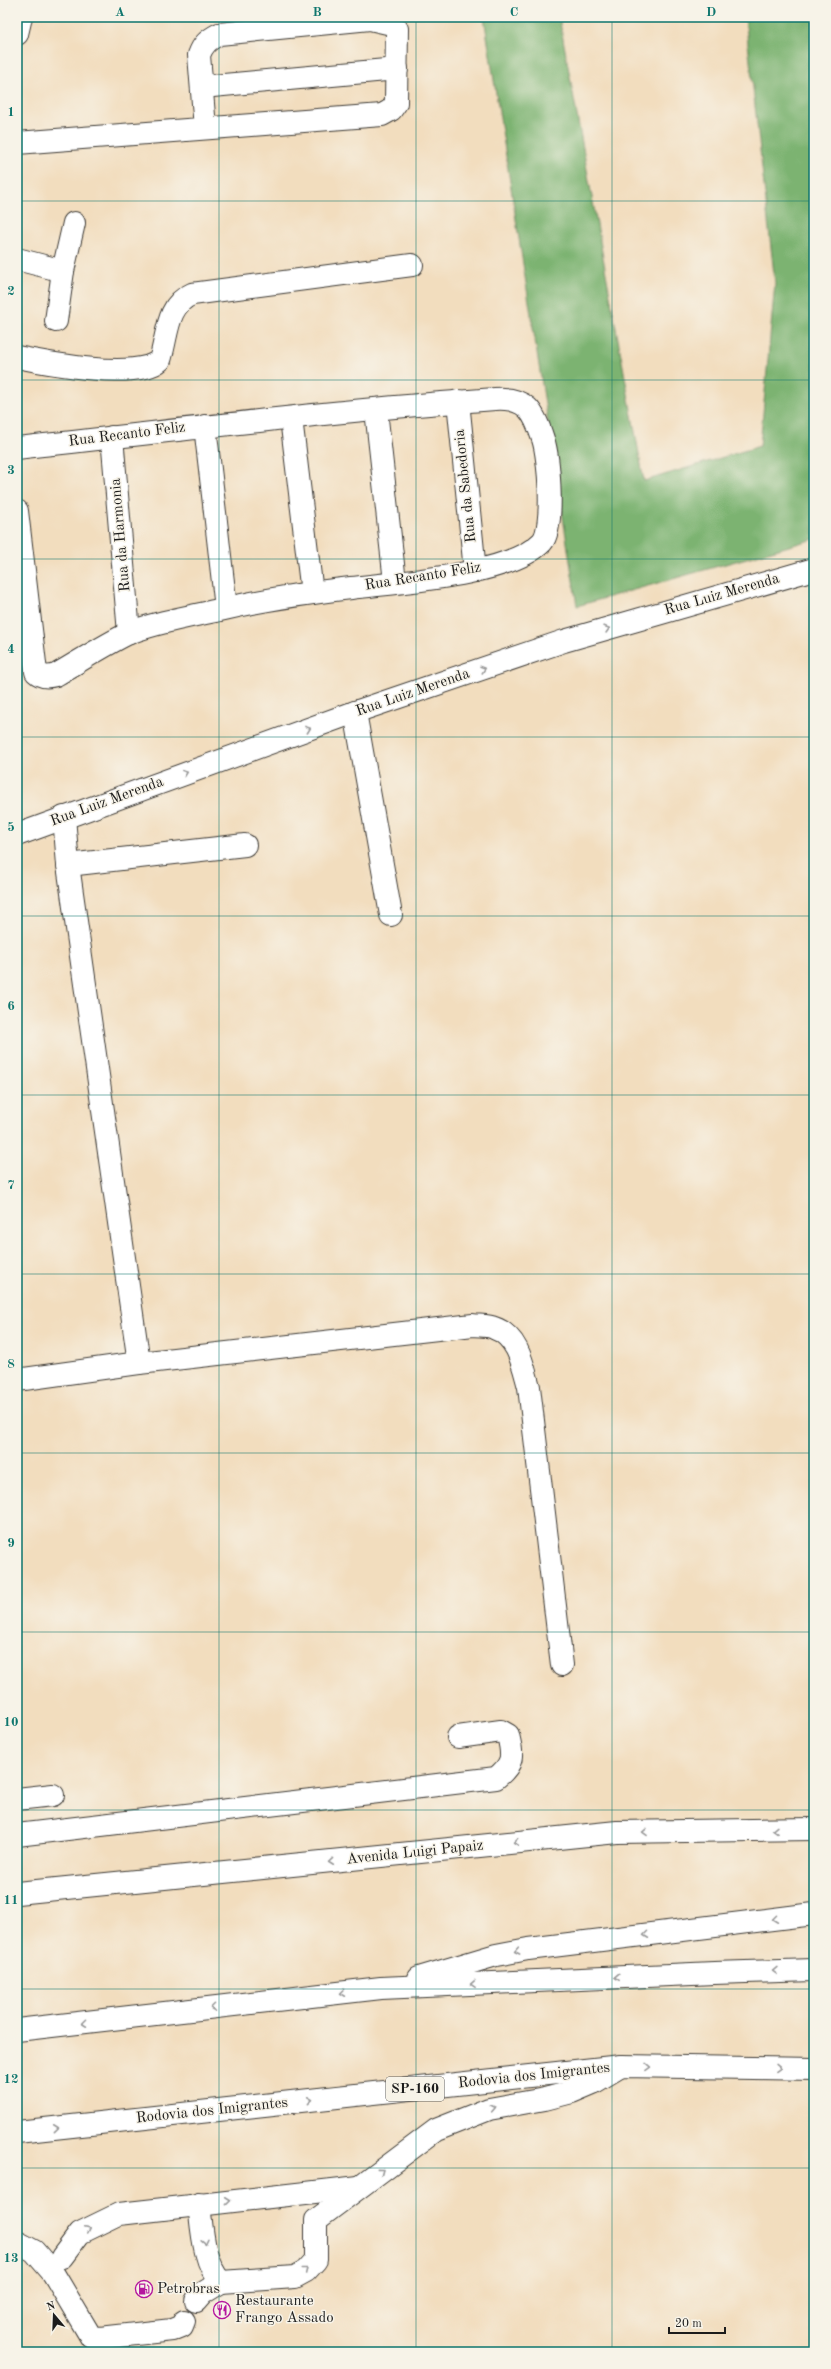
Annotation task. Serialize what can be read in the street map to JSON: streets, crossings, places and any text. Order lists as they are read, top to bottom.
{
  "streets": {
    "main road": [
      "Rua Recanto Feliz",
      "Rua da Sabedoria",
      "Rua da Harmonia",
      "Rua Luiz Merenda",
      "Avenida Luigi Papaiz",
      "Rodovia dos Imigrantes",
      "SP-160"
    ]
  },
  "crossings": [
    ["Rua Recanto Feliz", "Rua da Sabedoria"],
    ["Rua Recanto Feliz", "Rua da Harmonia"]
  ],
  "one_way": ["Rua Luiz Merenda"],
  "places": {
    "fuel station": ["Petrobras"],
    "restaurant": ["Restaurante Frango Assado"]
  },
  "scale_bar": "20 m",
  "north": "top",
  "grid": {
    "columns": [
      "A",
      "B",
      "C",
      "D"
    ],
    "rows": [
      "1",
      "2",
      "3",
      "4",
      "5",
      "6",
      "7",
      "8",
      "9",
      "10",
      "11",
      "12",
      "13"
    ]
  }
}
